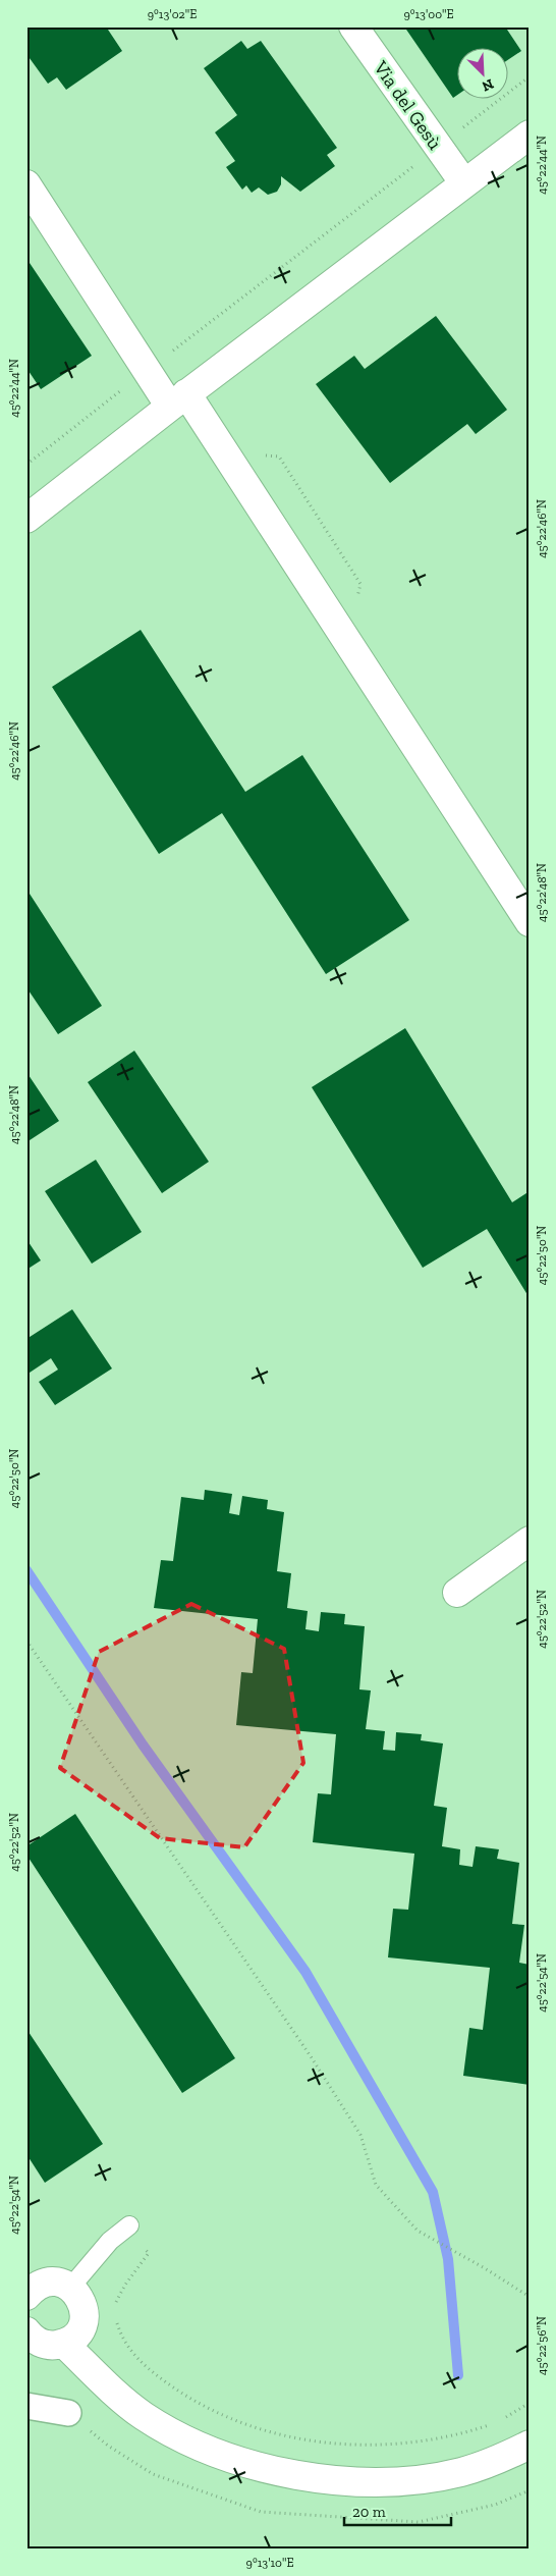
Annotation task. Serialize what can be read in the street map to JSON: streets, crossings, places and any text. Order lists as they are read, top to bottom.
{
  "streets": {
    "street": ["Via del Gesù"]
  },
  "scale_bar": "20 m",
  "north": "bottom right",
  "coordinates": [
    "9°13'02\"E",
    "9°13'00\"E",
    "45°22'44\"N",
    "45°22'46\"N",
    "45°22'48\"N",
    "45°22'50\"N",
    "45°22'52\"N",
    "45°22'54\"N",
    "45°22'56\"N",
    "9°13'10\"E"
  ]
}
